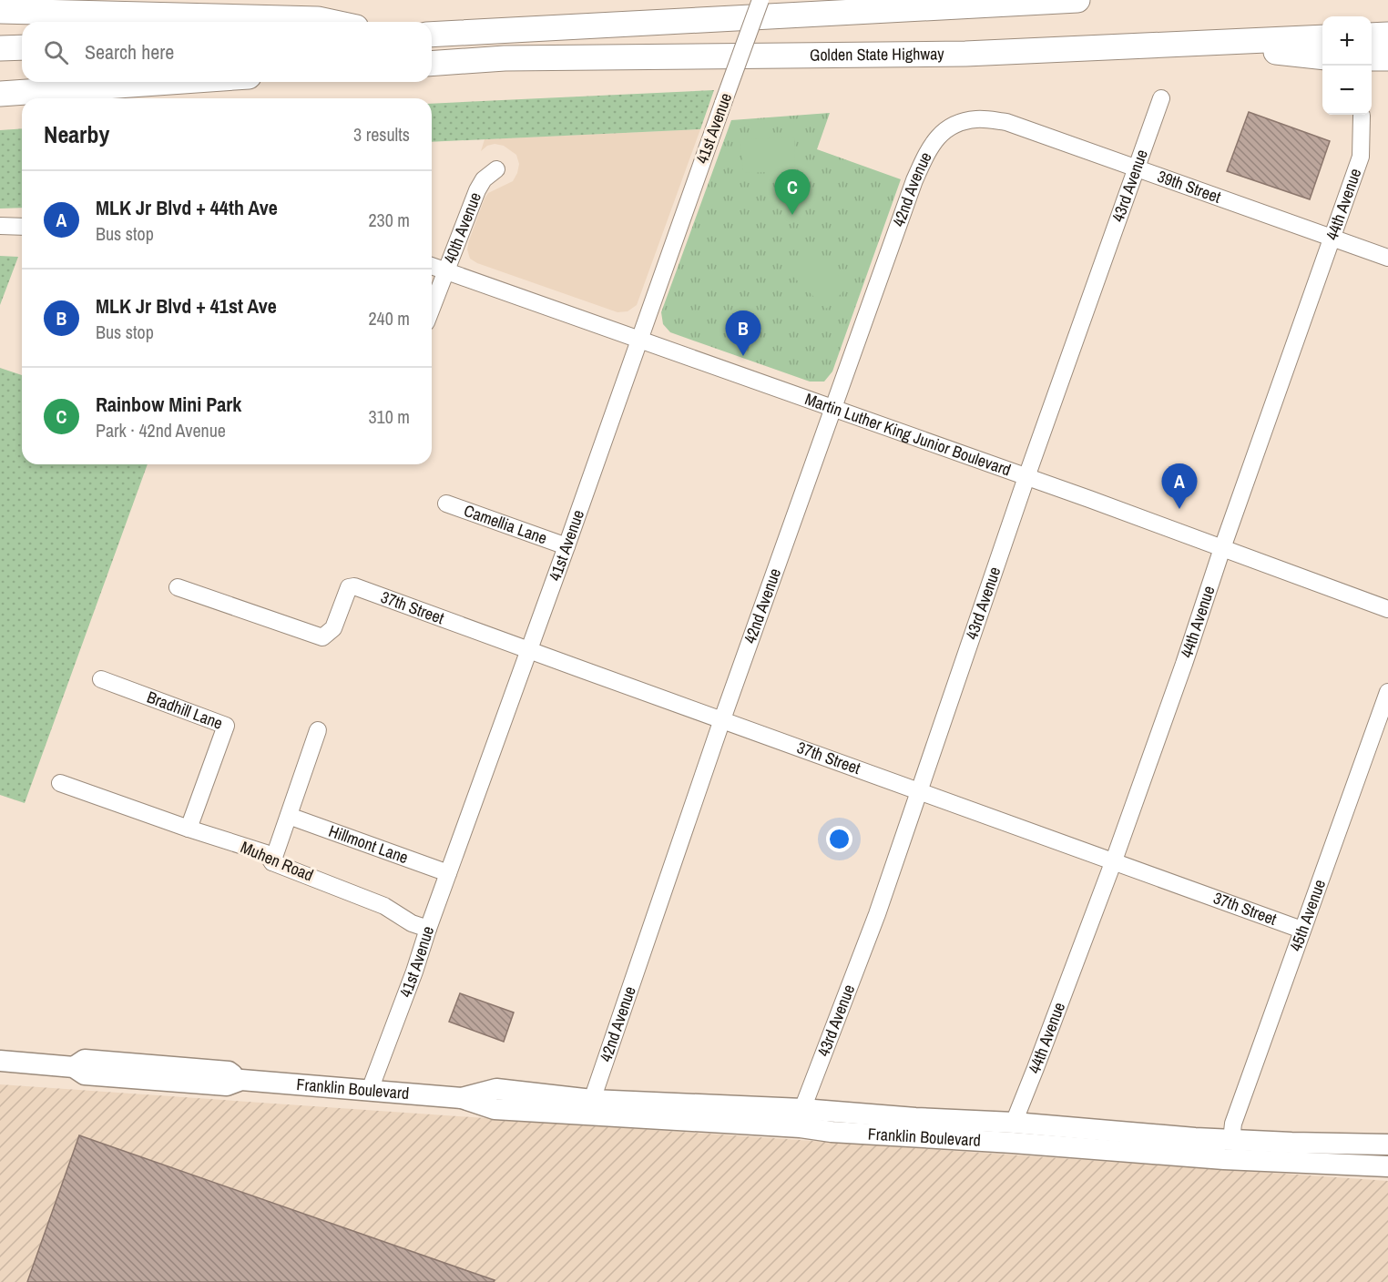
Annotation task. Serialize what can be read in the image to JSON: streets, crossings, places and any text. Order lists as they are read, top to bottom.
{
  "streets": {
    "highway": ["Golden State Highway"],
    "main road": ["Franklin Boulevard"],
    "street": [
      "41st Avenue",
      "39th Street",
      "43rd Avenue",
      "42nd Avenue",
      "44th Avenue",
      "40th Avenue",
      "Martin Luther King Junior Boulevard",
      "Camellia Lane",
      "37th Street",
      "Bradhill Lane",
      "Hillmont Lane",
      "Muhen Road",
      "45th Avenue"
    ]
  },
  "crossings": [
    ["41st Avenue", "Martin Luther King Junior Boulevard"],
    ["41st Avenue", "Camellia Lane"],
    ["41st Avenue", "37th Street"],
    ["41st Avenue", "Hillmont Lane"],
    ["41st Avenue", "Muhen Road"],
    ["41st Avenue", "Franklin Boulevard"],
    ["39th Street", "43rd Avenue"],
    ["39th Street", "42nd Avenue"],
    ["39th Street", "44th Avenue"],
    ["43rd Avenue", "Martin Luther King Junior Boulevard"],
    ["43rd Avenue", "37th Street"],
    ["43rd Avenue", "Franklin Boulevard"],
    ["42nd Avenue", "Martin Luther King Junior Boulevard"],
    ["42nd Avenue", "37th Street"],
    ["42nd Avenue", "Franklin Boulevard"],
    ["44th Avenue", "Martin Luther King Junior Boulevard"],
    ["44th Avenue", "37th Street"],
    ["44th Avenue", "Franklin Boulevard"],
    ["40th Avenue", "Martin Luther King Junior Boulevard"],
    ["37th Street", "45th Avenue"],
    ["Bradhill Lane", "Muhen Road"],
    ["45th Avenue", "Franklin Boulevard"]
  ],
  "page": {
    "map_buttons": ["+", "−"],
    "search": "Search here",
    "heading": ["Nearby", "3 results"],
    "pins": ["C", "B", "A"],
    "list": [
      {
        "mark": "A",
        "name": "MLK Jr Blvd + 44th Ave",
        "note": "Bus stop",
        "value": "230 m"
      },
      {
        "mark": "B",
        "name": "MLK Jr Blvd + 41st Ave",
        "note": "Bus stop",
        "value": "240 m"
      },
      {
        "mark": "C",
        "name": "Rainbow Mini Park",
        "note": "Park · 42nd Avenue",
        "value": "310 m"
      }
    ]
  }
}
